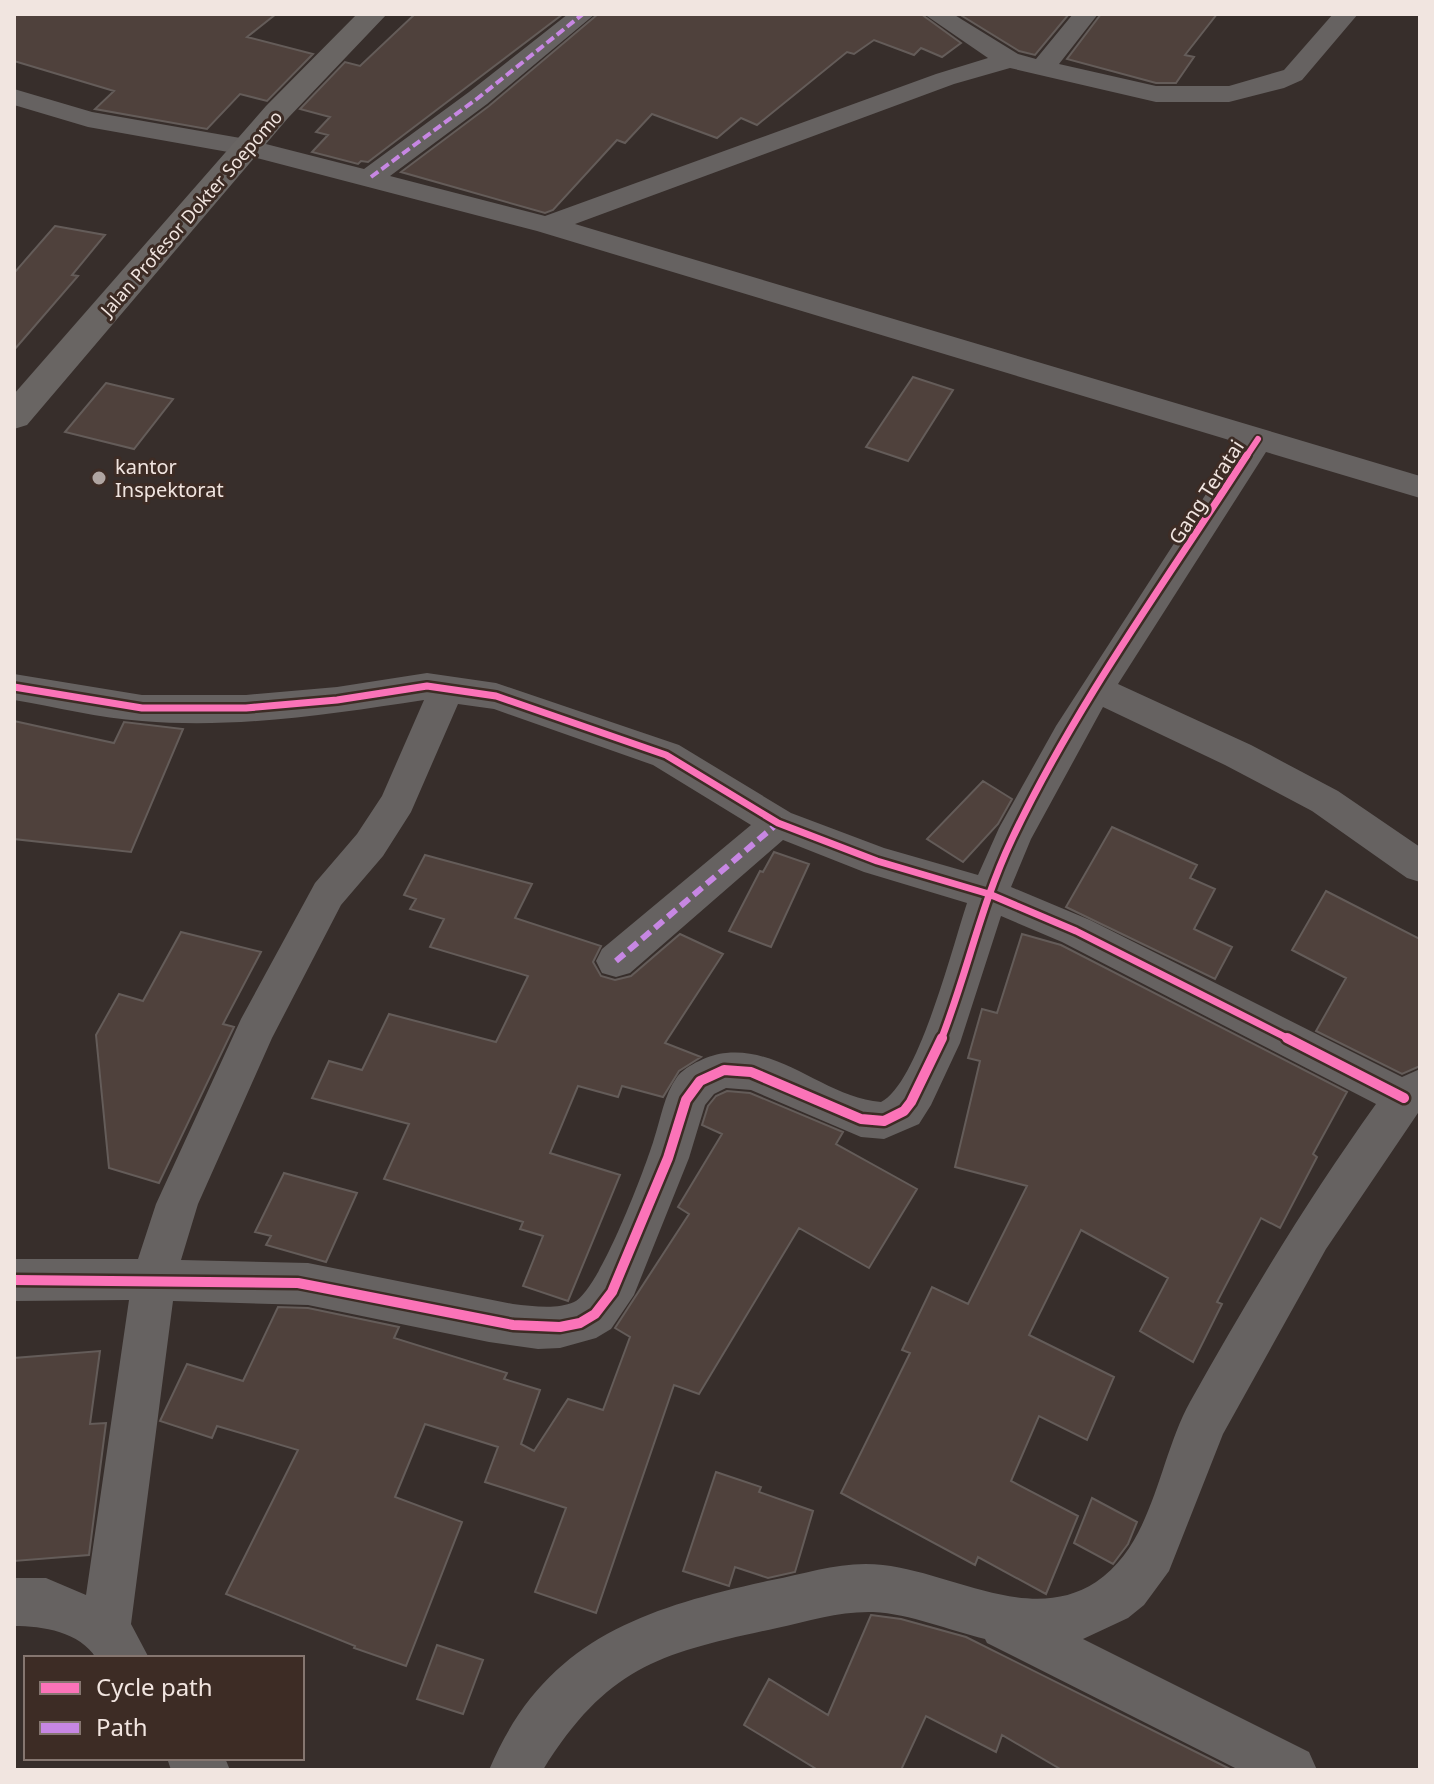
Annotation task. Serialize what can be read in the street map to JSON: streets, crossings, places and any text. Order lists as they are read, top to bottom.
{
  "streets": {
    "main road": ["Jalan Profesor Dokter Soepomo"],
    "street": ["Gang Teratai"]
  },
  "places": ["kantor Inspektorat"],
  "legend": ["Cycle path", "Path"]
}
